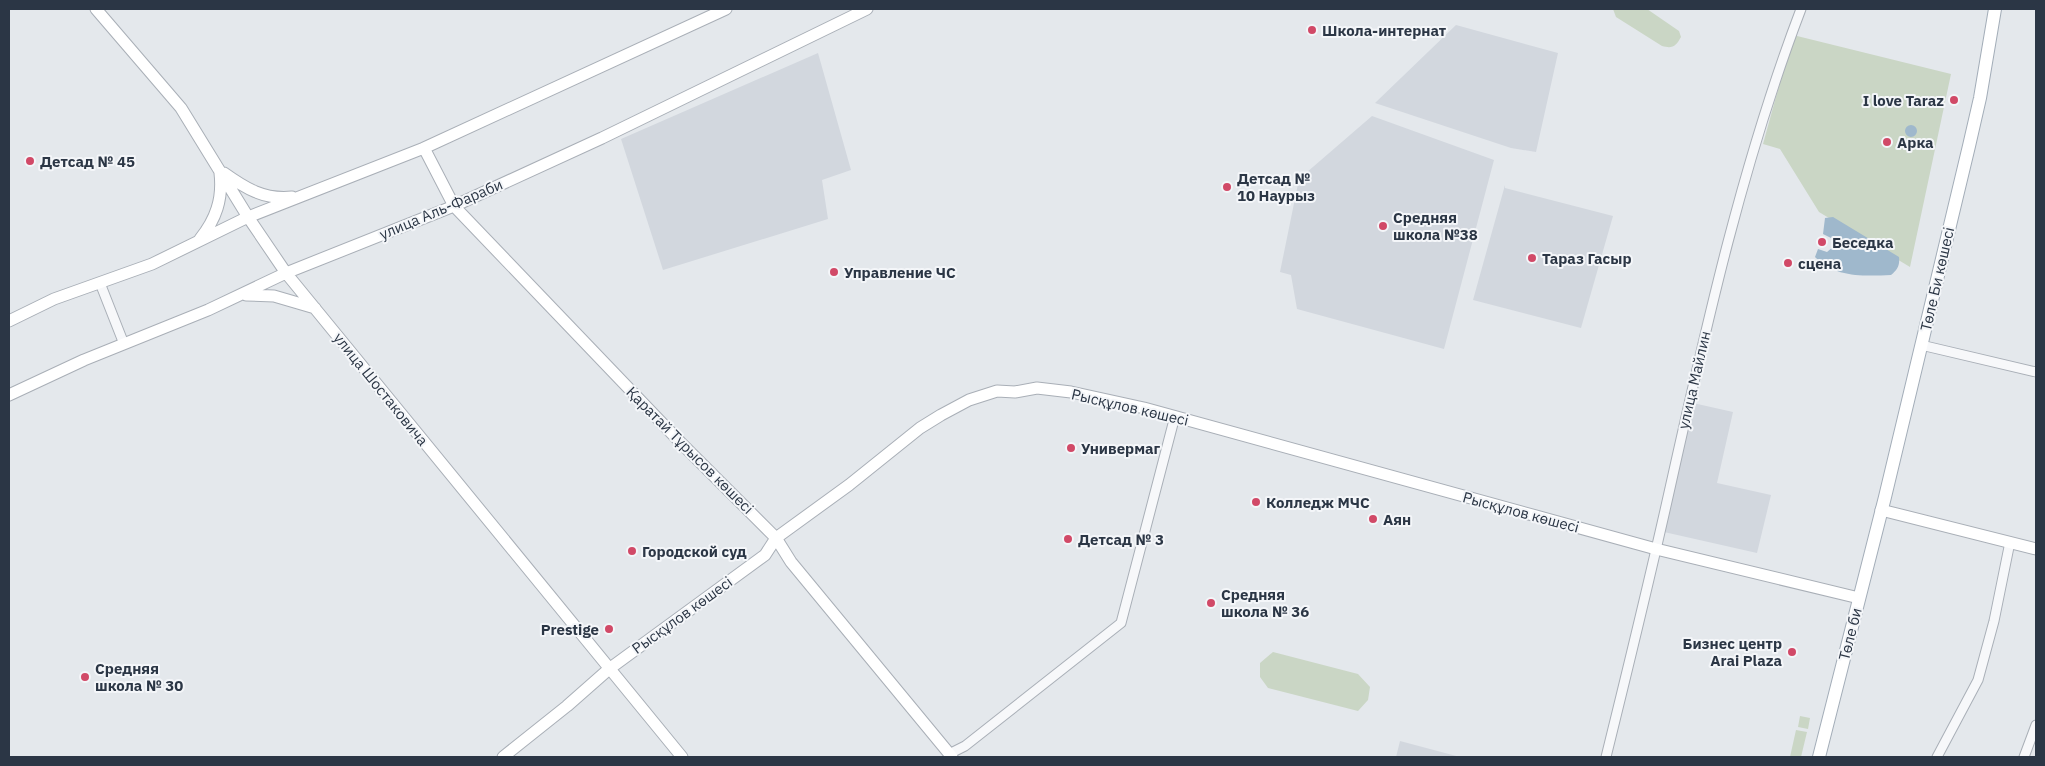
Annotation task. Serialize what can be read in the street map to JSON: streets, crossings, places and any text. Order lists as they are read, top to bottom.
{
  "streets": {
    "main road": [
      "улица Аль-Фараби",
      "Төле Би көшесі",
      "улица Шостаковича",
      "Рысқұлов көшесі",
      "Қаратай Тұрысов көшесі",
      "Төле би"
    ],
    "street": ["улица Майлин"]
  },
  "crossings": [
    ["улица Аль-Фараби", "улица Шостаковича"],
    ["улица Аль-Фараби", "Қаратай Тұрысов көшесі"],
    ["Төле Би көшесі", "Төле би"],
    ["улица Майлин", "Рысқұлов көшесі"],
    ["улица Шостаковича", "Рысқұлов көшесі"],
    ["Рысқұлов көшесі", "Қаратай Тұрысов көшесі"],
    ["Рысқұлов көшесі", "Төле би"]
  ],
  "places": [
    "Школа-интернат",
    "I love Taraz",
    "Арка",
    "Детсад № 45",
    "Детсад № 10 Наурыз",
    "Средняя школа №38",
    "Беседка",
    "Тараз Гасыр",
    "сцена",
    "Управление ЧС",
    "Универмаг",
    "Колледж МЧС",
    "Аян",
    "Детсад № 3",
    "Городской суд",
    "Средняя школа № 36",
    "Prestige",
    "Бизнес центр Arai Plaza",
    "Средняя школа № 30"
  ]
}
